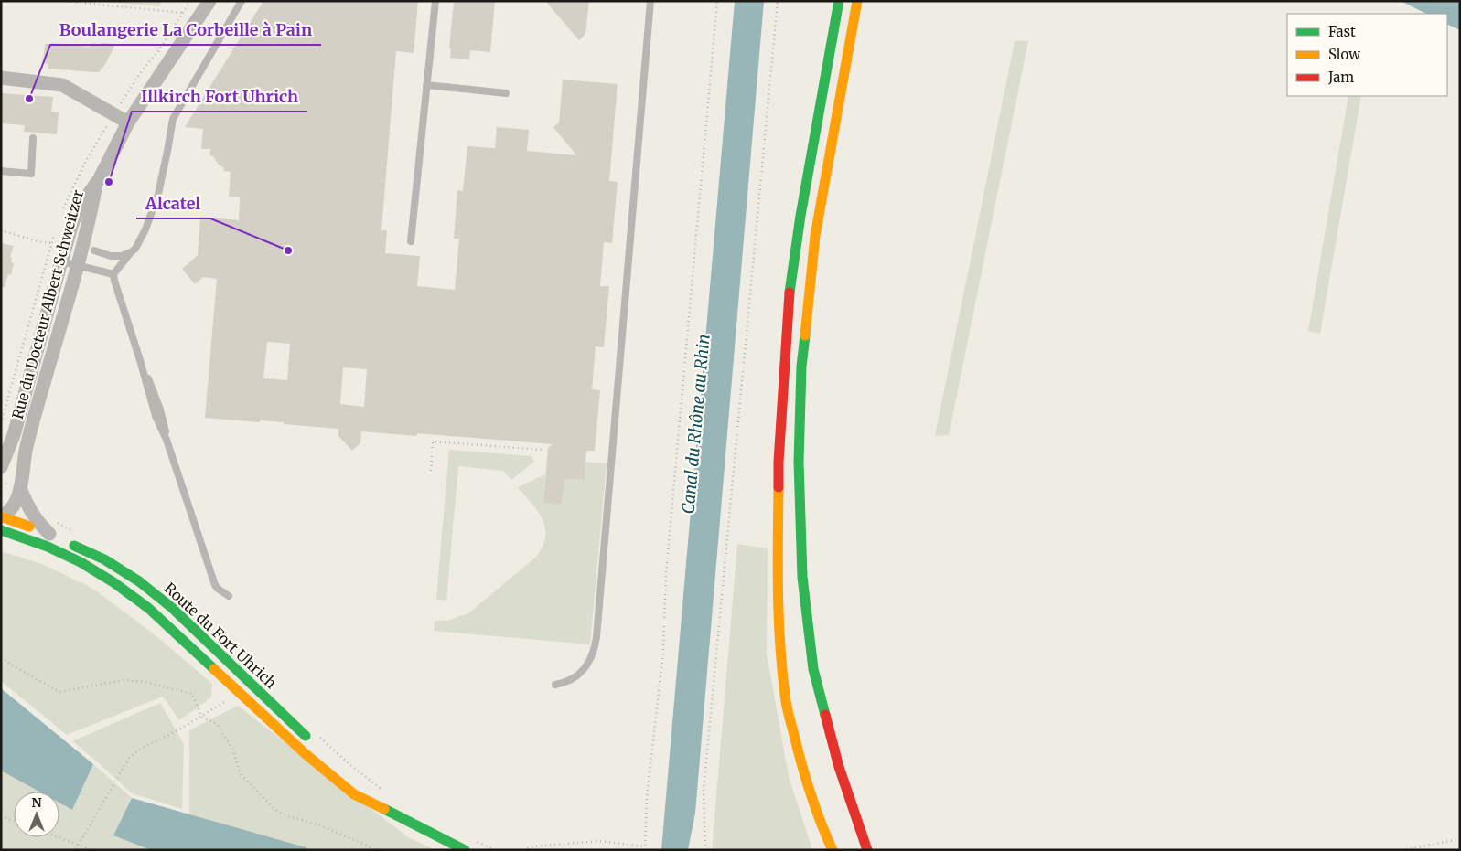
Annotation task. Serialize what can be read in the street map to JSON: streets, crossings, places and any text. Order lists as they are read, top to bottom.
{
  "streets": {
    "main road": ["Route du Fort Uhrich"],
    "street": ["Rue du Docteur Albert Schweitzer"]
  },
  "crossings": [
    ["Rue du Docteur Albert Schweitzer", "Route du Fort Uhrich"]
  ],
  "water": ["Canal du Rhône au Rhin"],
  "places": ["Boulangerie La Corbeille à Pain", "Illkirch Fort Uhrich", "Alcatel"],
  "legend": ["Fast", "Slow", "Jam"],
  "north": "top"
}
